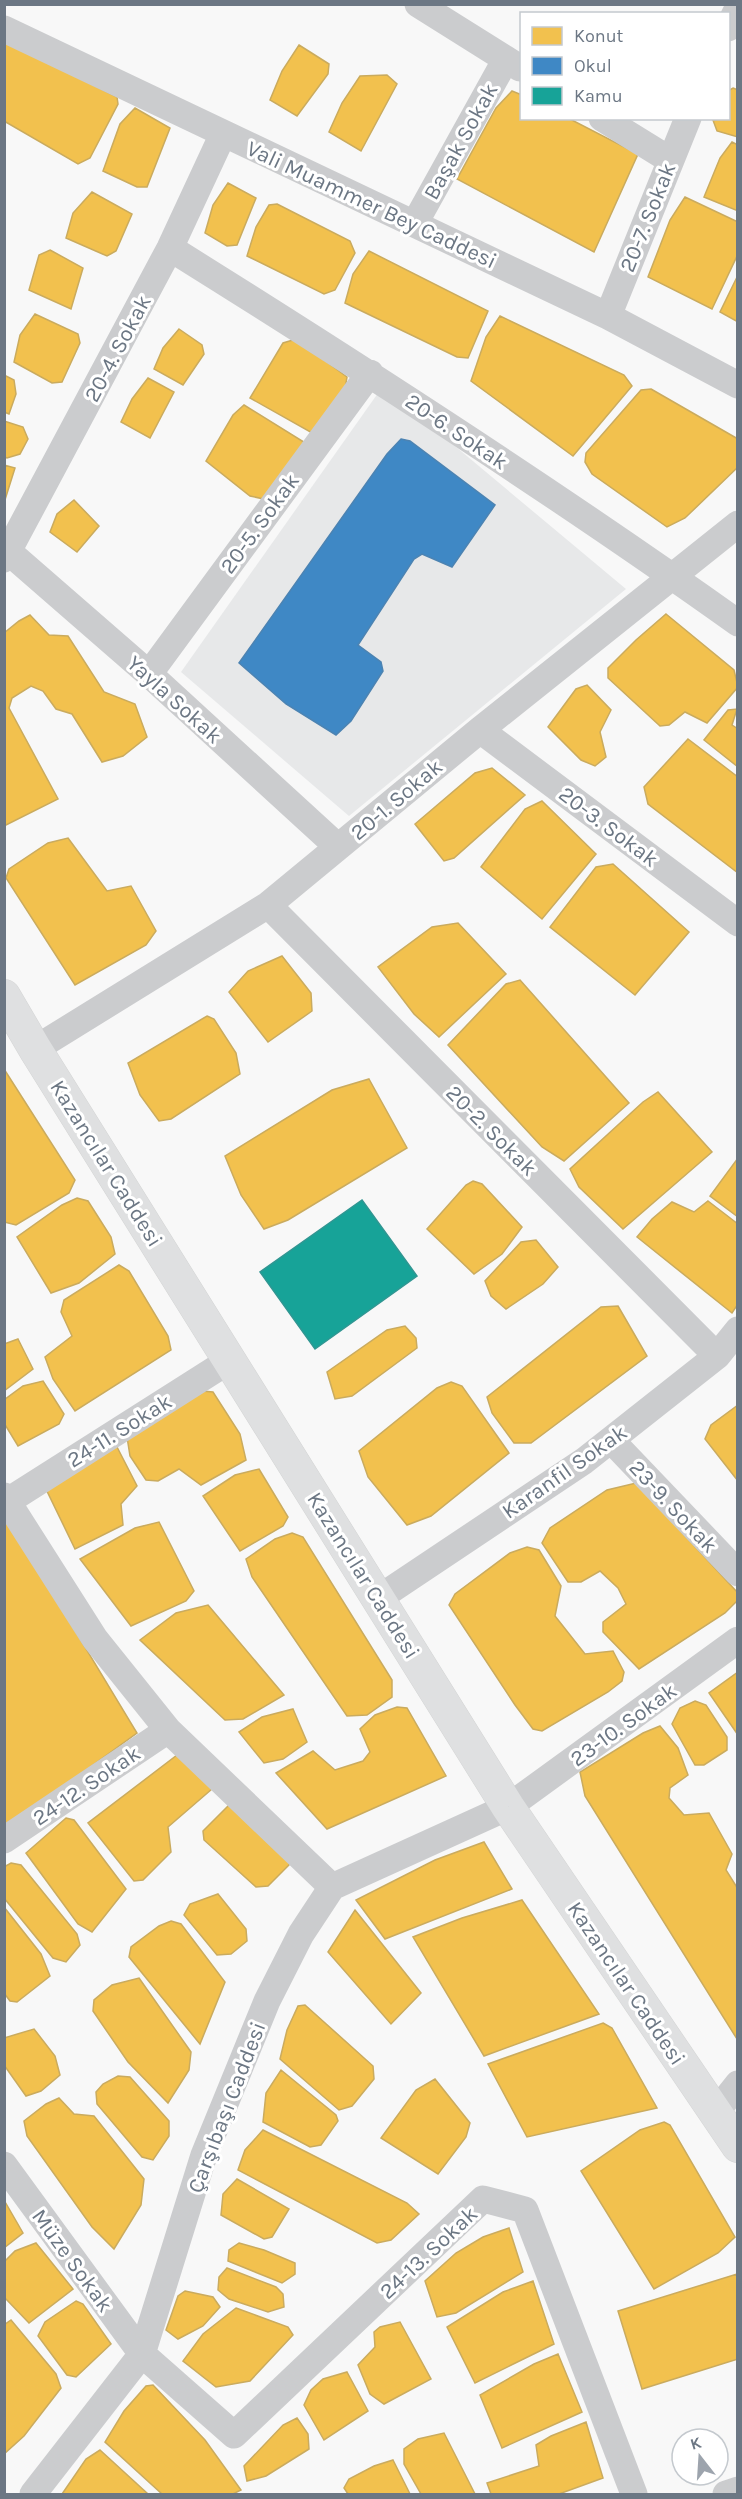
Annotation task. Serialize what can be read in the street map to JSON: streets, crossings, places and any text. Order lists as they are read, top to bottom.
{
  "streets": {
    "main road": ["Kazancılar Caddesi"],
    "street": [
      "Başak Sokak",
      "Vali Muammer Bey Caddesi",
      "20-7. Sokak",
      "20-4. Sokak",
      "20-6. Sokak",
      "20-5. Sokak",
      "Yayla Sokak",
      "20-1. Sokak",
      "20-3. Sokak",
      "20-2. Sokak",
      "24-11. Sokak",
      "Karanfil Sokak",
      "23-9. Sokak",
      "23-10. Sokak",
      "24-12. Sokak",
      "Çarşıbaşı Caddesi",
      "24-13. Sokak",
      "Müze Sokak"
    ]
  },
  "crossings": [
    ["Başak Sokak", "Vali Muammer Bey Caddesi"],
    ["Vali Muammer Bey Caddesi", "20-7. Sokak"],
    ["Vali Muammer Bey Caddesi", "20-4. Sokak"],
    ["20-4. Sokak", "20-6. Sokak"],
    ["20-4. Sokak", "Yayla Sokak"],
    ["20-6. Sokak", "20-5. Sokak"],
    ["20-6. Sokak", "20-1. Sokak"],
    ["20-5. Sokak", "Yayla Sokak"],
    ["Yayla Sokak", "20-1. Sokak"],
    ["20-1. Sokak", "20-3. Sokak"],
    ["20-1. Sokak", "20-2. Sokak"],
    ["20-1. Sokak", "Kazancılar Caddesi"],
    ["20-2. Sokak", "Karanfil Sokak"],
    ["Kazancılar Caddesi", "24-11. Sokak"],
    ["Kazancılar Caddesi", "Karanfil Sokak"],
    ["Kazancılar Caddesi", "23-10. Sokak"],
    ["Karanfil Sokak", "23-9. Sokak"],
    ["Çarşıbaşı Caddesi", "24-13. Sokak"],
    ["Çarşıbaşı Caddesi", "Müze Sokak"],
    ["24-13. Sokak", "Müze Sokak"]
  ],
  "legend": ["Konut", "Okul", "Kamu"],
  "north": "top"
}
